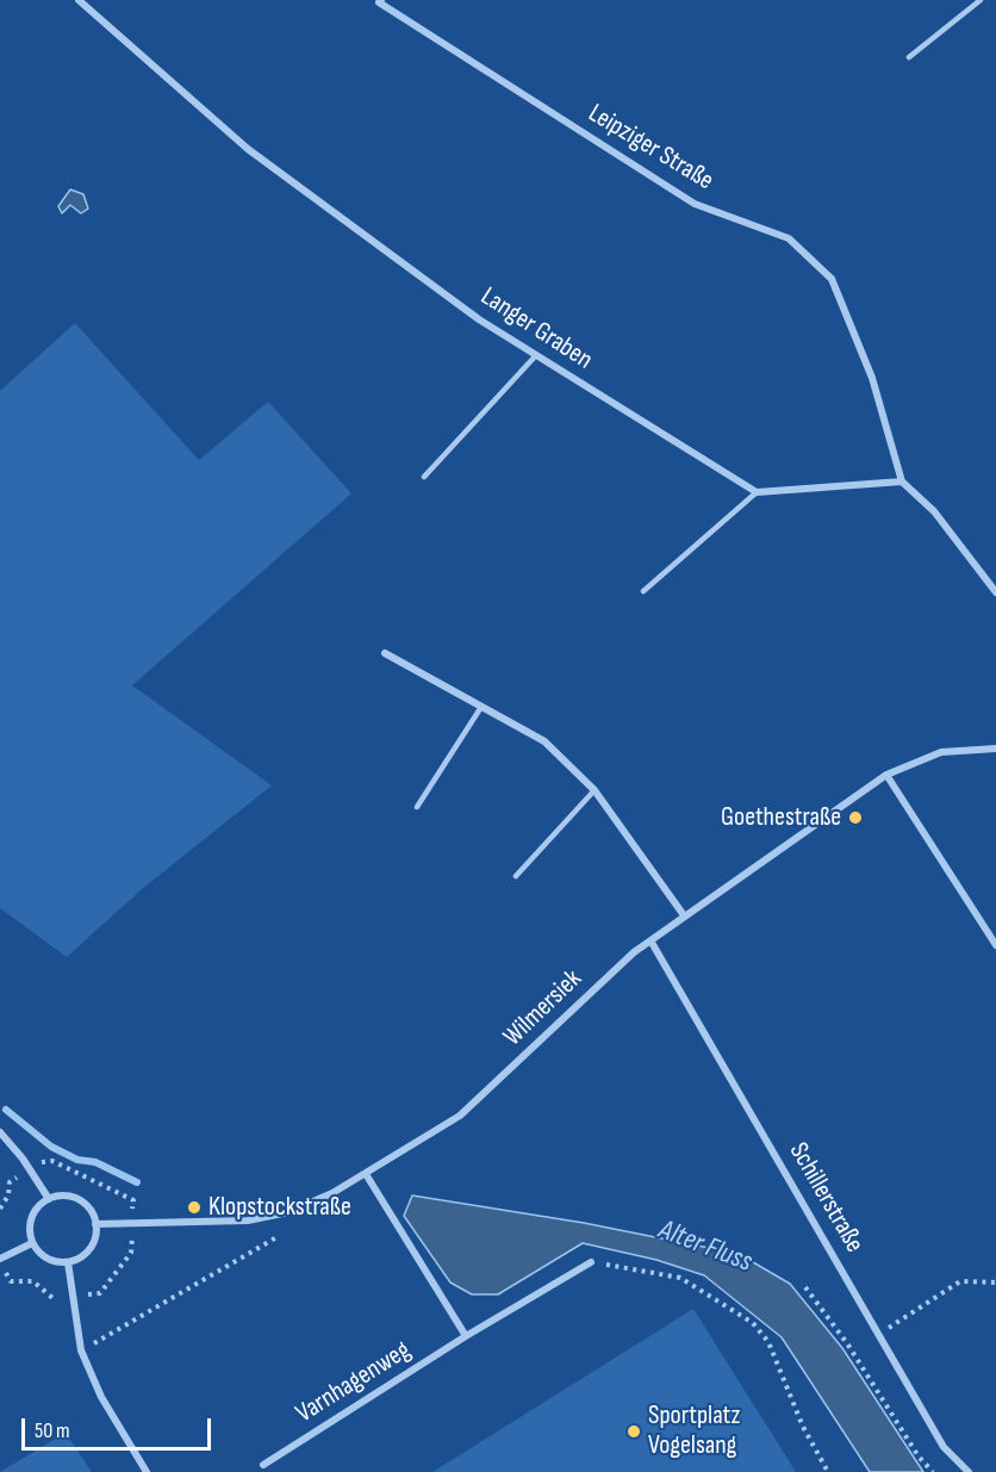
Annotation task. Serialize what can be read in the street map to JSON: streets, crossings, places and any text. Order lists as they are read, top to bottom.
{
  "streets": {
    "street": [
      "Leipziger Straße",
      "Langer Graben",
      "Wilmersiek",
      "Schillerstraße",
      "Varnhagenweg"
    ]
  },
  "crossings": [
    ["Wilmersiek", "Schillerstraße"]
  ],
  "water": ["Alter Fluss"],
  "places": ["Goethestraße", "Klopstockstraße", "Sportplatz Vogelsang"],
  "scale_bar": "50 m"
}
